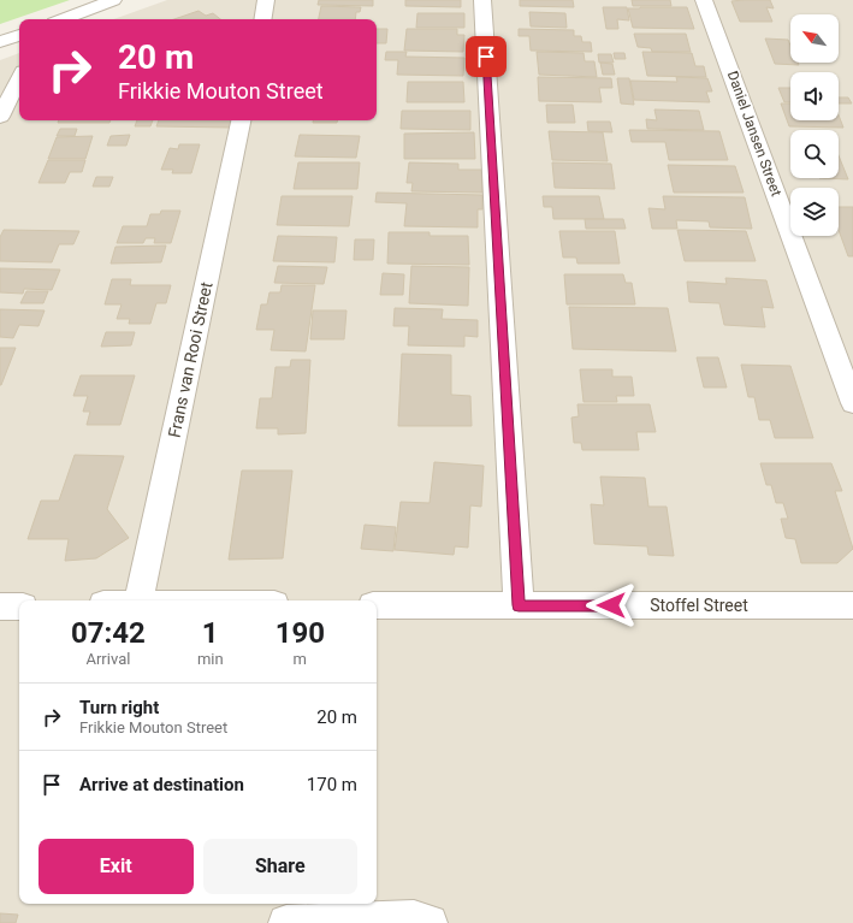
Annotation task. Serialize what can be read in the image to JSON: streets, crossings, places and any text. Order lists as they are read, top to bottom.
{
  "streets": {
    "street": ["Daniel Jansen Street", "Frans van Rooi Street", "Stoffel Street"]
  },
  "north": "top left",
  "page": {
    "turn": ["20 m", "Frikkie Mouton Street"],
    "eta": [
      "07:42",
      "Arrival",
      "1",
      "min",
      "190",
      "m"
    ],
    "list": [
      {
        "name": "Turn right",
        "note": "Frikkie Mouton Street",
        "value": "20 m"
      },
      {
        "name": "Arrive at destination",
        "value": "170 m"
      }
    ],
    "buttons": ["Exit", "Share"]
  }
}
